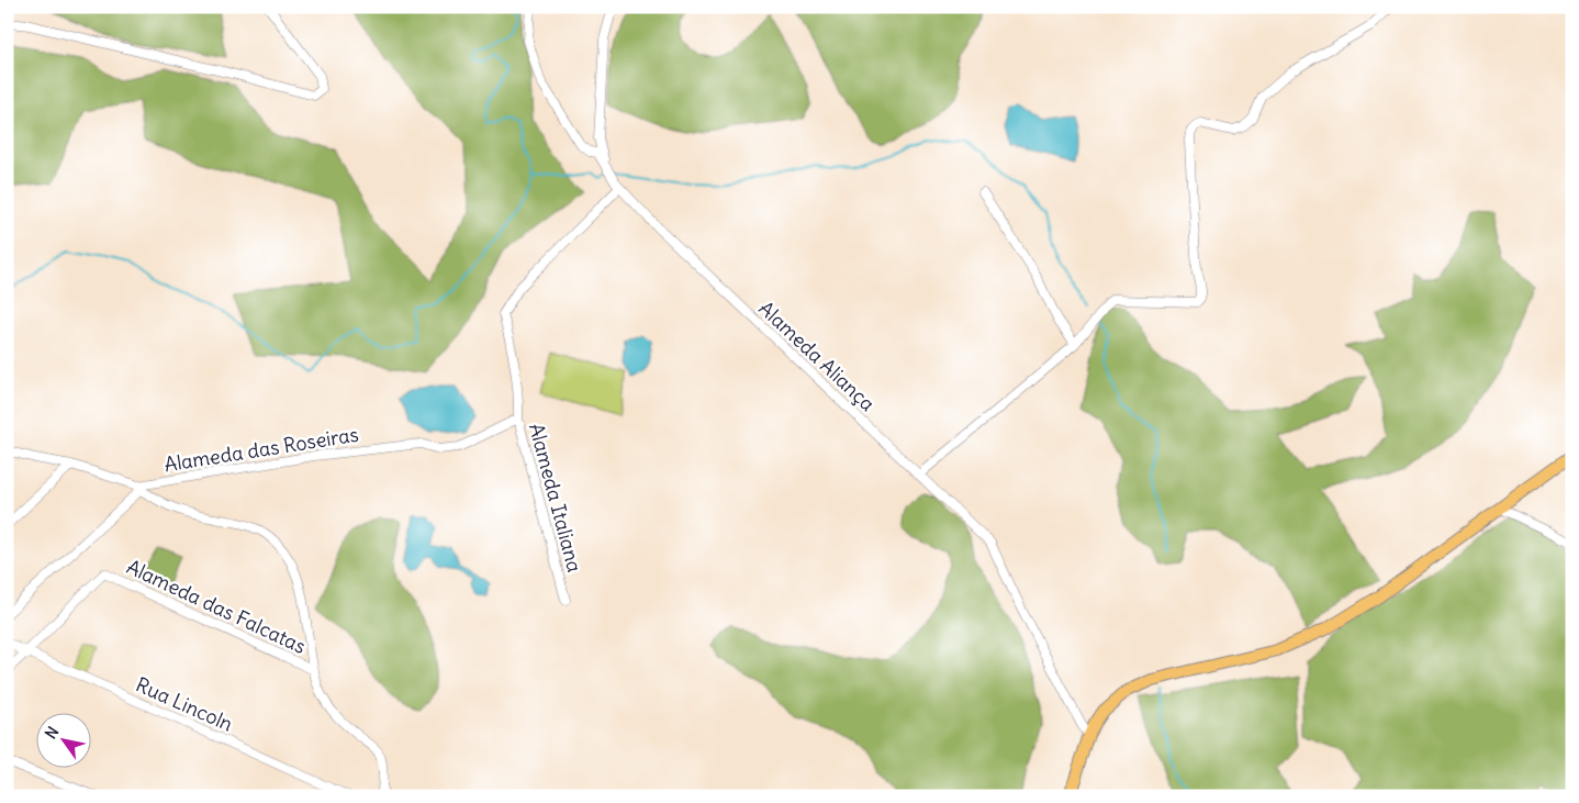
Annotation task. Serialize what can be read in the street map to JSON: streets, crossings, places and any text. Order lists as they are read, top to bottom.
{
  "streets": {
    "street": [
      "Alameda Aliança",
      "Alameda das Roseiras",
      "Alameda Italiana",
      "Alameda das Falcatas",
      "Rua Lincoln"
    ]
  },
  "crossings": [
    ["Alameda Aliança", "Alameda Italiana"],
    ["Alameda das Roseiras", "Alameda Italiana"],
    ["Alameda das Falcatas", "Rua Lincoln"]
  ],
  "north": "top left"
}
